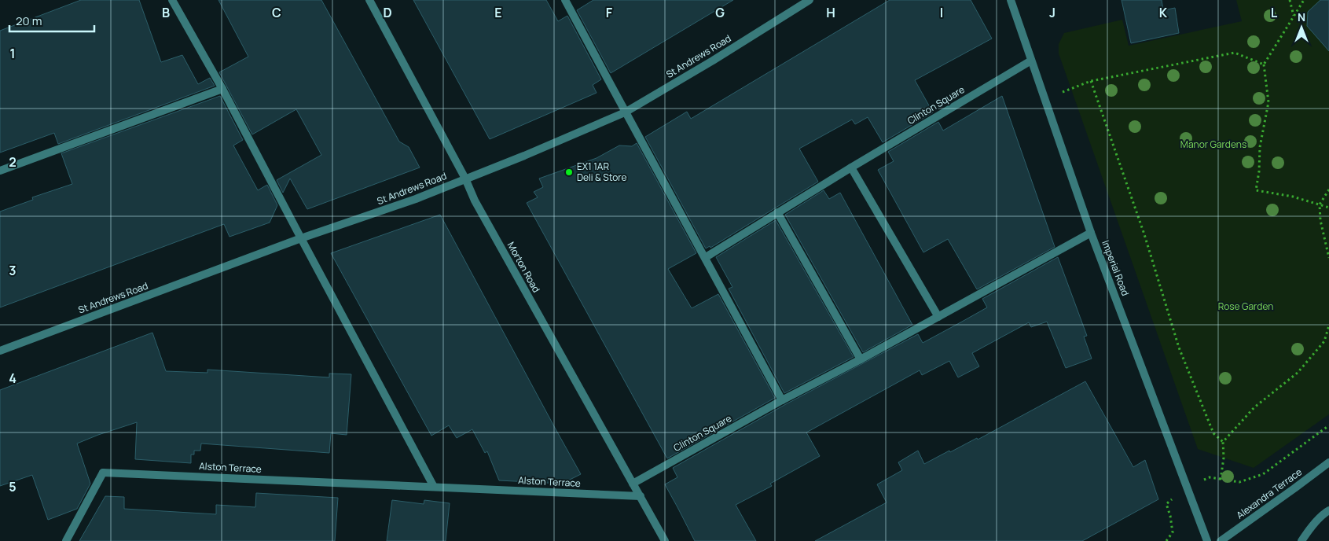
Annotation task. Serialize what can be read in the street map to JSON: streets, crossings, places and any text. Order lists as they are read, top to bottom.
{
  "streets": {
    "street": [
      "St Andrews Road",
      "Clinton Square",
      "Morton Road",
      "Imperial Road",
      "Alston Terrace",
      "Alexandra Terrace"
    ]
  },
  "crossings": [
    ["St Andrews Road", "Morton Road"],
    ["Clinton Square", "Morton Road"],
    ["Clinton Square", "Imperial Road"],
    ["Morton Road", "Alston Terrace"]
  ],
  "parks": ["Manor Gardens", "Rose Garden"],
  "places": ["EX1 1AR Deli & Store"],
  "scale_bar": "20 m",
  "north": "top",
  "grid": {
    "columns": [
      "B",
      "C",
      "D",
      "E",
      "F",
      "G",
      "H",
      "I",
      "J",
      "K",
      "L"
    ],
    "rows": [
      "1",
      "2",
      "3",
      "4",
      "5"
    ]
  }
}
